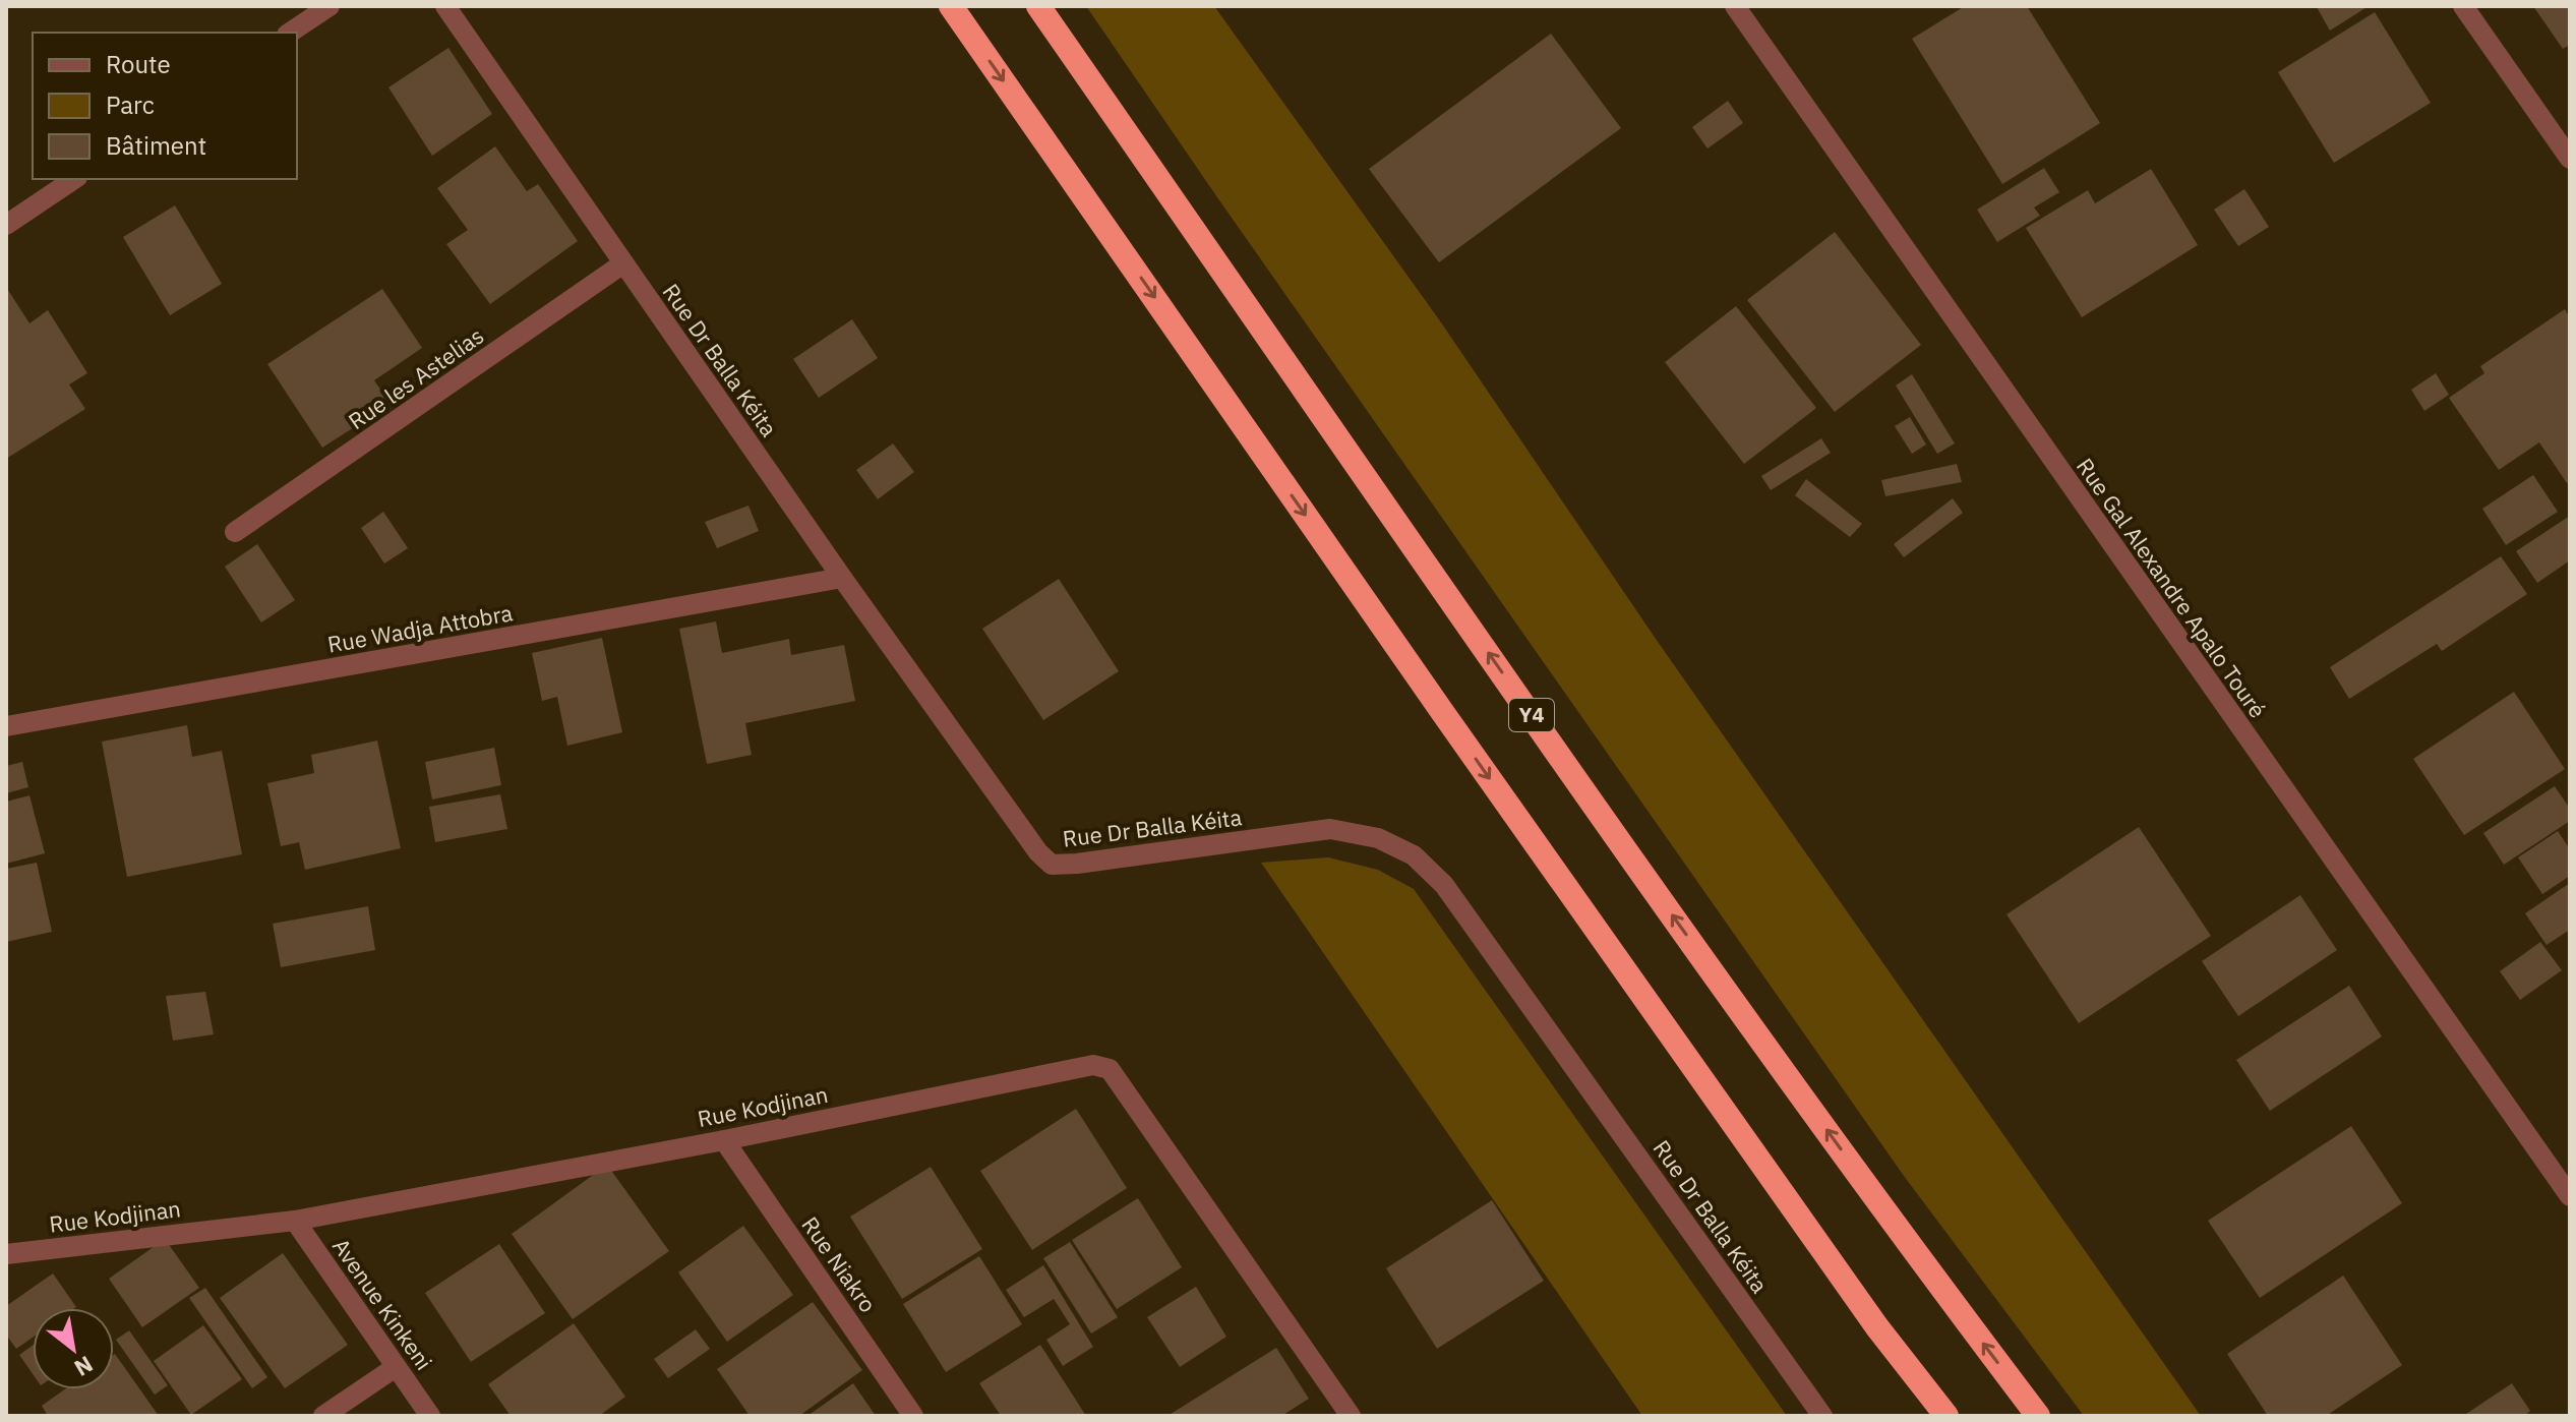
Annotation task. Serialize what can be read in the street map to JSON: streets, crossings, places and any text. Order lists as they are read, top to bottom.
{
  "streets": {
    "highway": ["Y4"],
    "street": [
      "Rue Dr Balla Kéita",
      "Rue les Astelias",
      "Rue Gal Alexandre Apalo Touré",
      "Rue Wadja Attobra",
      "Rue Kodjinan",
      "Rue Niakro",
      "Avenue Kinkeni"
    ]
  },
  "crossings": [
    ["Rue Dr Balla Kéita", "Rue les Astelias"],
    ["Rue Dr Balla Kéita", "Rue Wadja Attobra"],
    ["Rue Kodjinan", "Rue Niakro"],
    ["Rue Kodjinan", "Avenue Kinkeni"]
  ],
  "legend": ["Route", "Parc", "Bâtiment"],
  "north": "bottom right"
}
